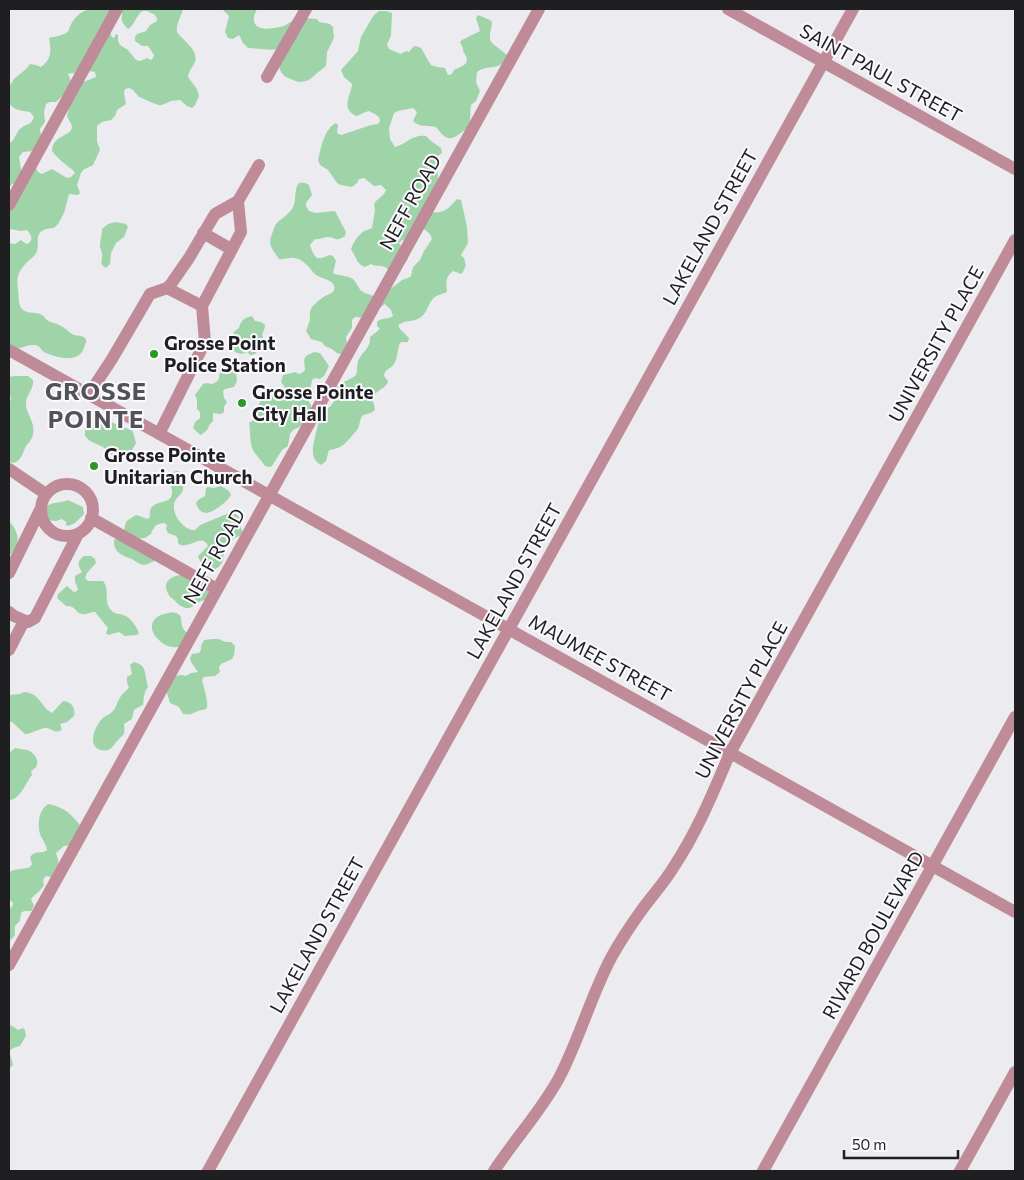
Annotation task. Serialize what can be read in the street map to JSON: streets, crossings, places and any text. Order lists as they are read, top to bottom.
{
  "streets": {
    "street": [
      "SAINT PAUL STREET",
      "NEFF ROAD",
      "LAKELAND STREET",
      "UNIVERSITY PLACE",
      "MAUMEE STREET",
      "RIVARD BOULEVARD"
    ]
  },
  "crossings": [
    ["SAINT PAUL STREET", "LAKELAND STREET"],
    ["NEFF ROAD", "MAUMEE STREET"],
    ["LAKELAND STREET", "MAUMEE STREET"],
    ["UNIVERSITY PLACE", "MAUMEE STREET"],
    ["MAUMEE STREET", "RIVARD BOULEVARD"]
  ],
  "districts": ["GROSSE POINTE"],
  "places": ["Grosse Point Police Station", "Grosse Pointe City Hall", "Grosse Pointe Unitarian Church"],
  "scale_bar": "50 m"
}
